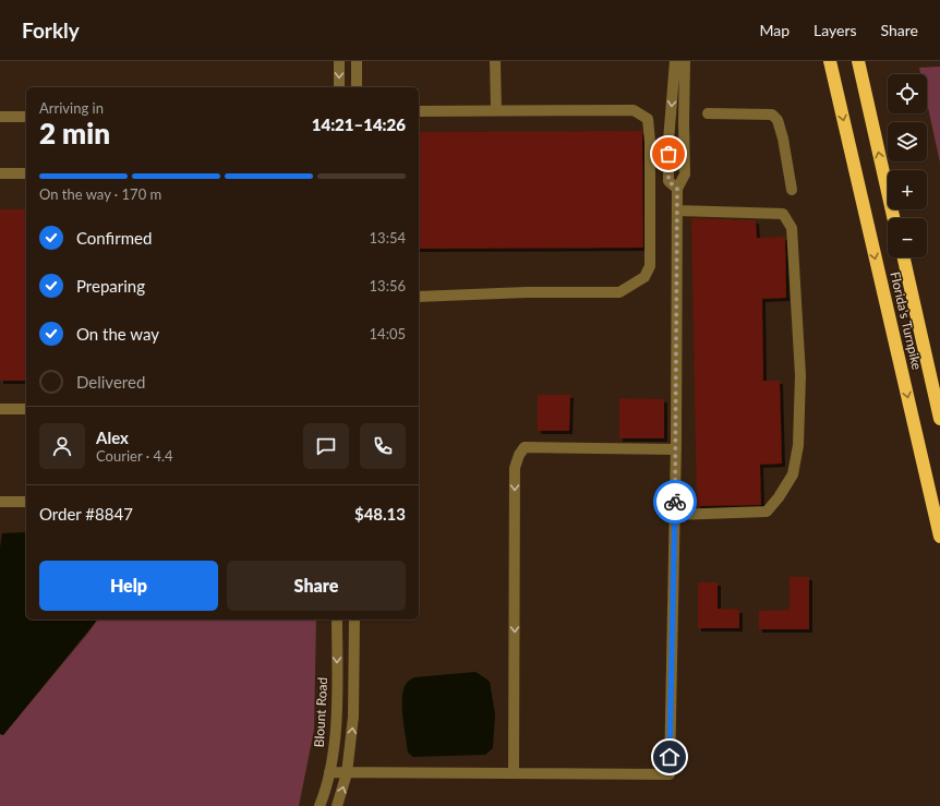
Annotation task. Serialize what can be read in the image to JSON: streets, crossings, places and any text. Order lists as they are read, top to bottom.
{
  "streets": {
    "highway": ["Florida's Turnpike"],
    "street": ["Blount Road"]
  },
  "page": {
    "header": "Forkly",
    "nav": ["Map", "Layers", "Share"],
    "map_buttons": ["+", "−"],
    "heading": ["2 min", "Arriving in", "14:21–14:26"],
    "panel": [
      "Alex",
      "Courier · 4.4",
      "Order #8847",
      "$48.13"
    ],
    "bar": "On the way · 170 m",
    "list": [
      ["Confirmed", "13:54"],
      ["Preparing", "13:56"],
      ["On the way", "14:05"],
      "Delivered"
    ],
    "buttons": ["Help", "Share"]
  }
}
